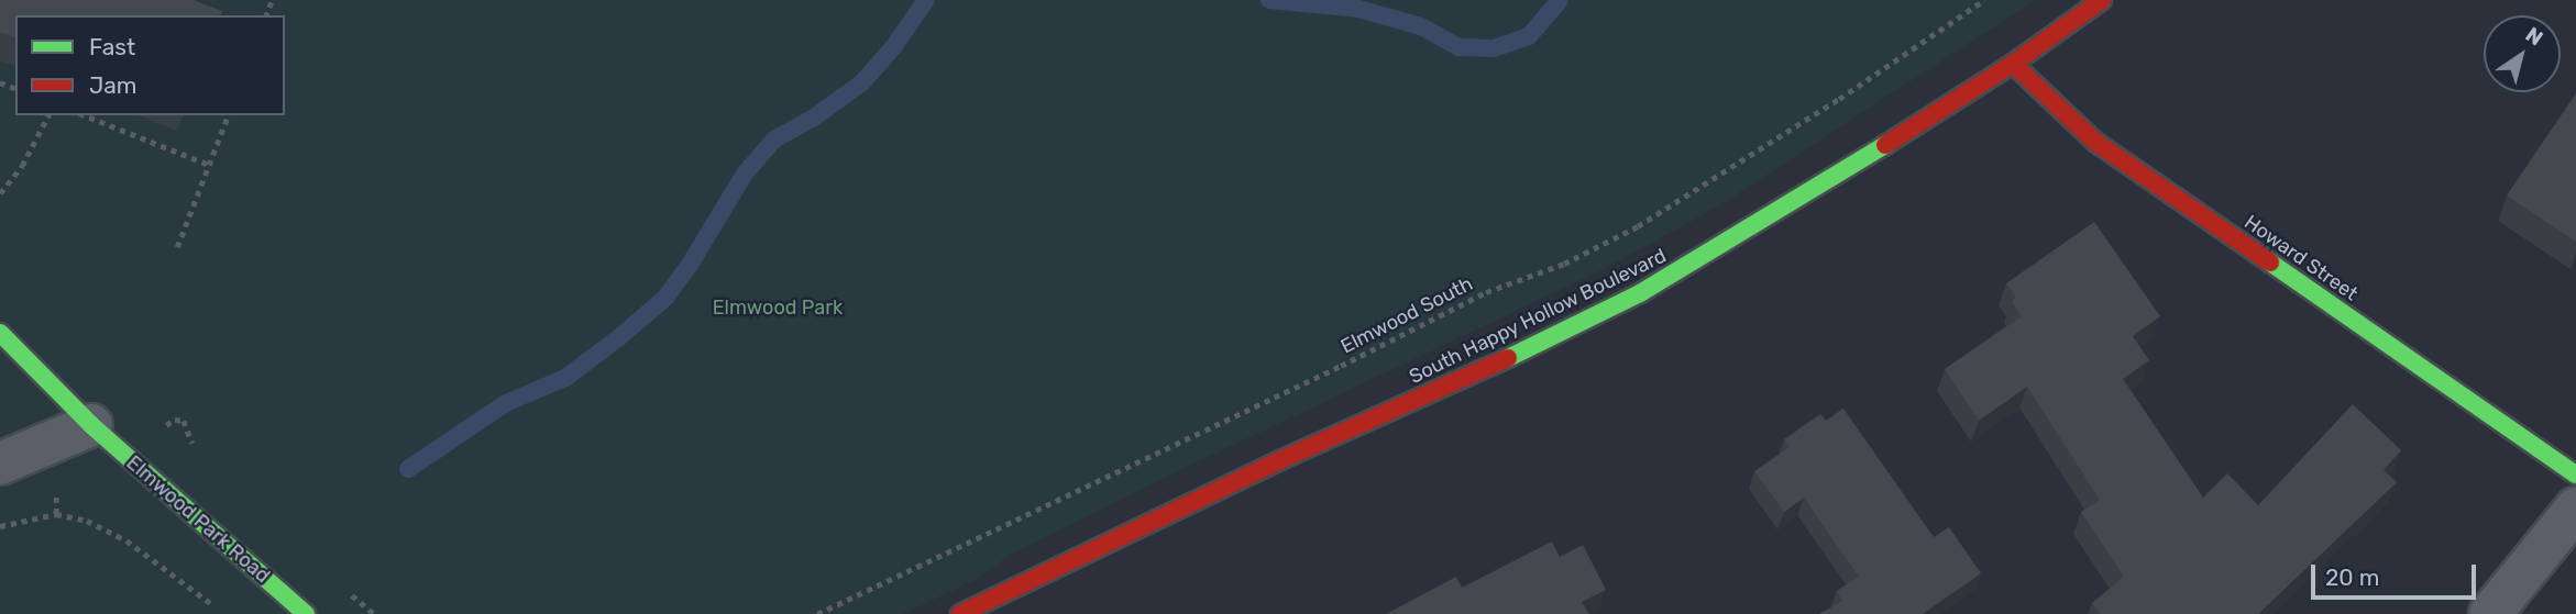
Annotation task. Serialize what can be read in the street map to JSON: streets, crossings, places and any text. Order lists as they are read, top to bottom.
{
  "streets": {
    "street": ["Howard Street", "South Happy Hollow Boulevard", "Elmwood Park Road"],
    "path": ["Elmwood South"]
  },
  "crossings": [
    ["Howard Street", "South Happy Hollow Boulevard"]
  ],
  "parks": ["Elmwood Park"],
  "legend": ["Fast", "Jam"],
  "scale_bar": "20 m",
  "north": "top right"
}
